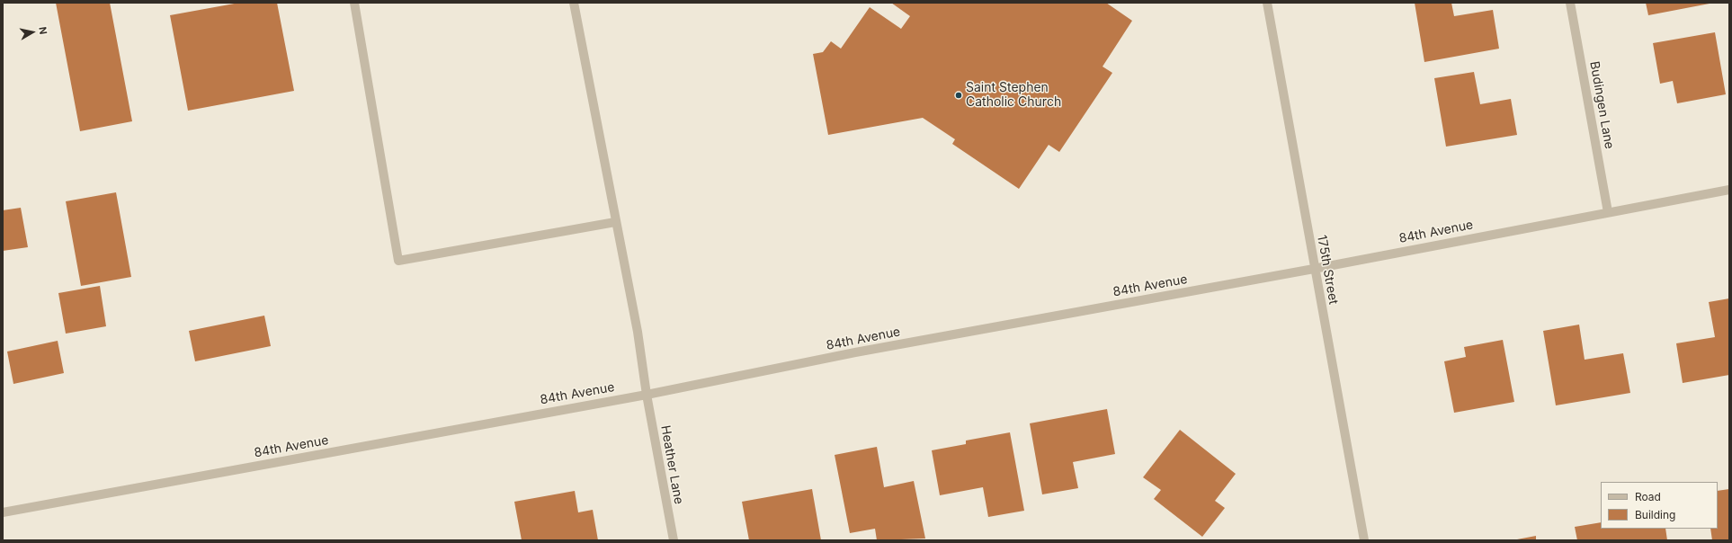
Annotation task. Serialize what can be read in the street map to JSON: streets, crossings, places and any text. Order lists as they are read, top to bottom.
{
  "streets": {
    "street": [
      "Budingen Lane",
      "84th Avenue",
      "175th Street",
      "Heather Lane"
    ]
  },
  "crossings": [
    ["Budingen Lane", "84th Avenue"],
    ["84th Avenue", "175th Street"],
    ["84th Avenue", "Heather Lane"]
  ],
  "places": ["Saint Stephen Catholic Church"],
  "legend": ["Road", "Building"],
  "north": "right"
}
